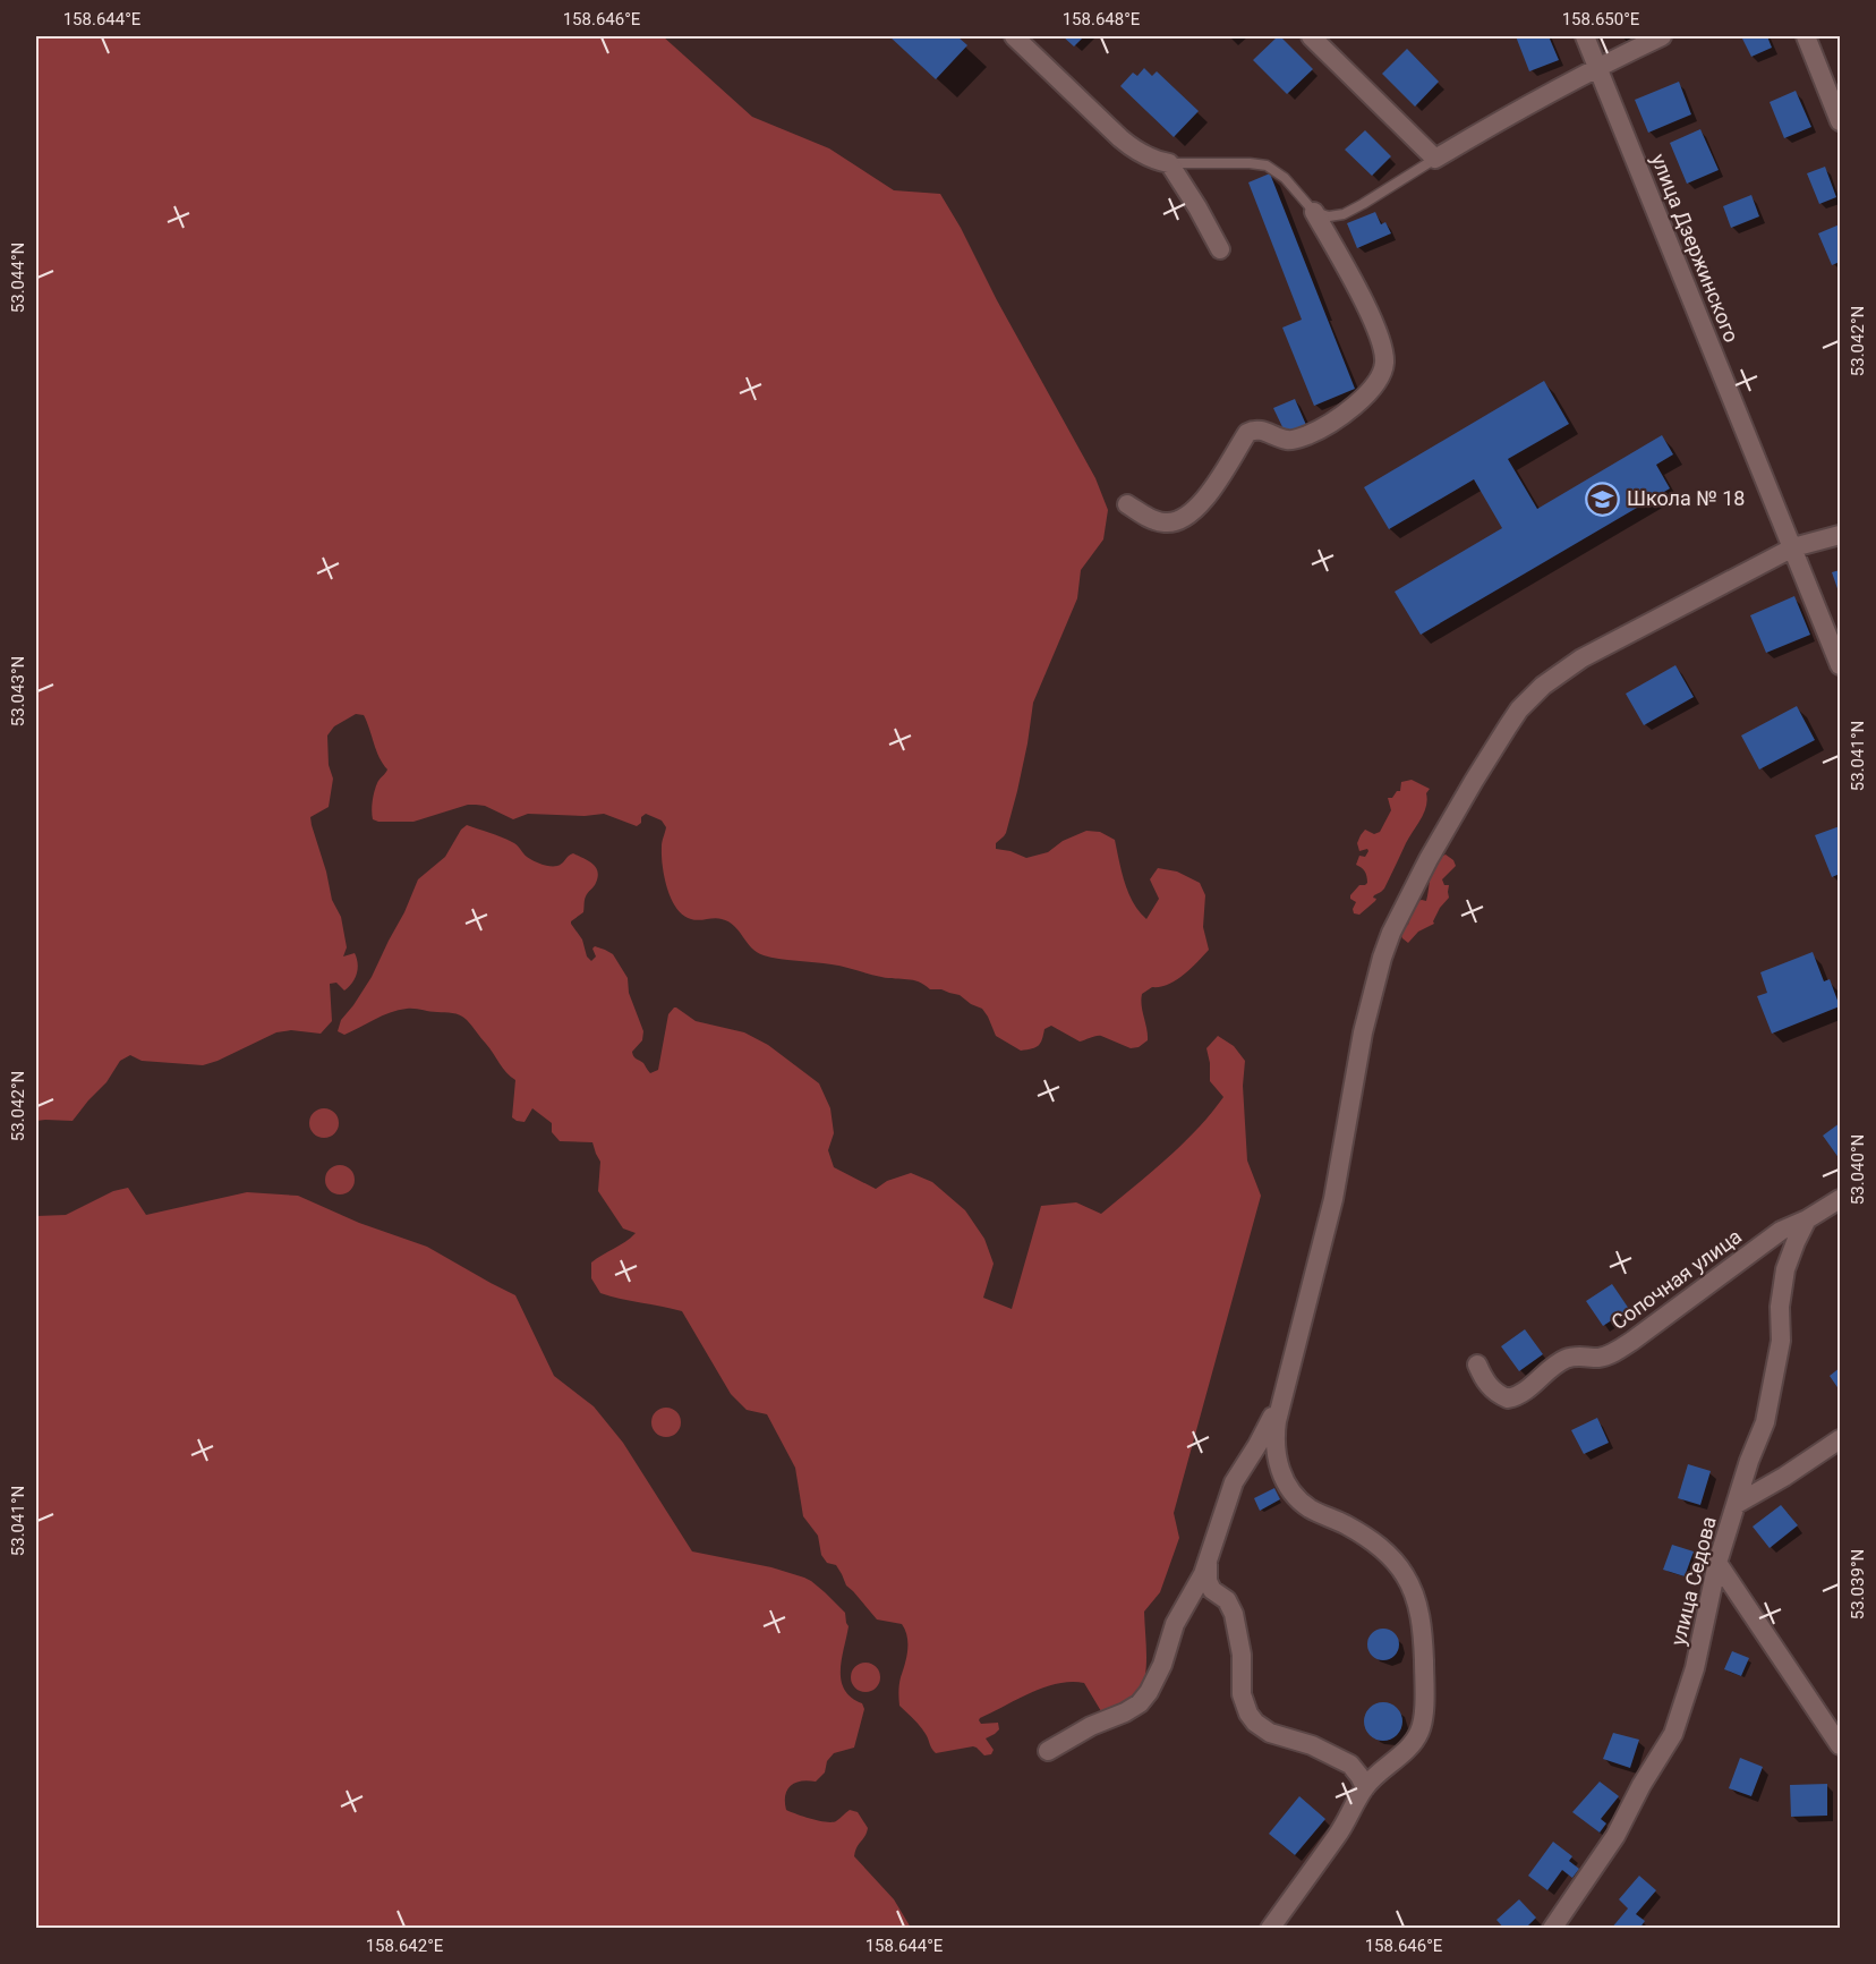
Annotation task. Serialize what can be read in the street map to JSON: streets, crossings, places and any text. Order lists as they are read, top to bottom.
{
  "streets": {
    "street": ["улица Дзержинского", "Сопочная улица", "улица Седова"]
  },
  "crossings": [
    ["Сопочная улица", "улица Седова"]
  ],
  "places": {
    "school or university": ["Школа № 18"]
  },
  "coordinates": [
    "158.644°E",
    "158.646°E",
    "158.648°E",
    "158.650°E",
    "53.044°N",
    "53.042°N",
    "53.043°N",
    "53.041°N",
    "53.040°N",
    "53.039°N",
    "158.642°E"
  ]
}
